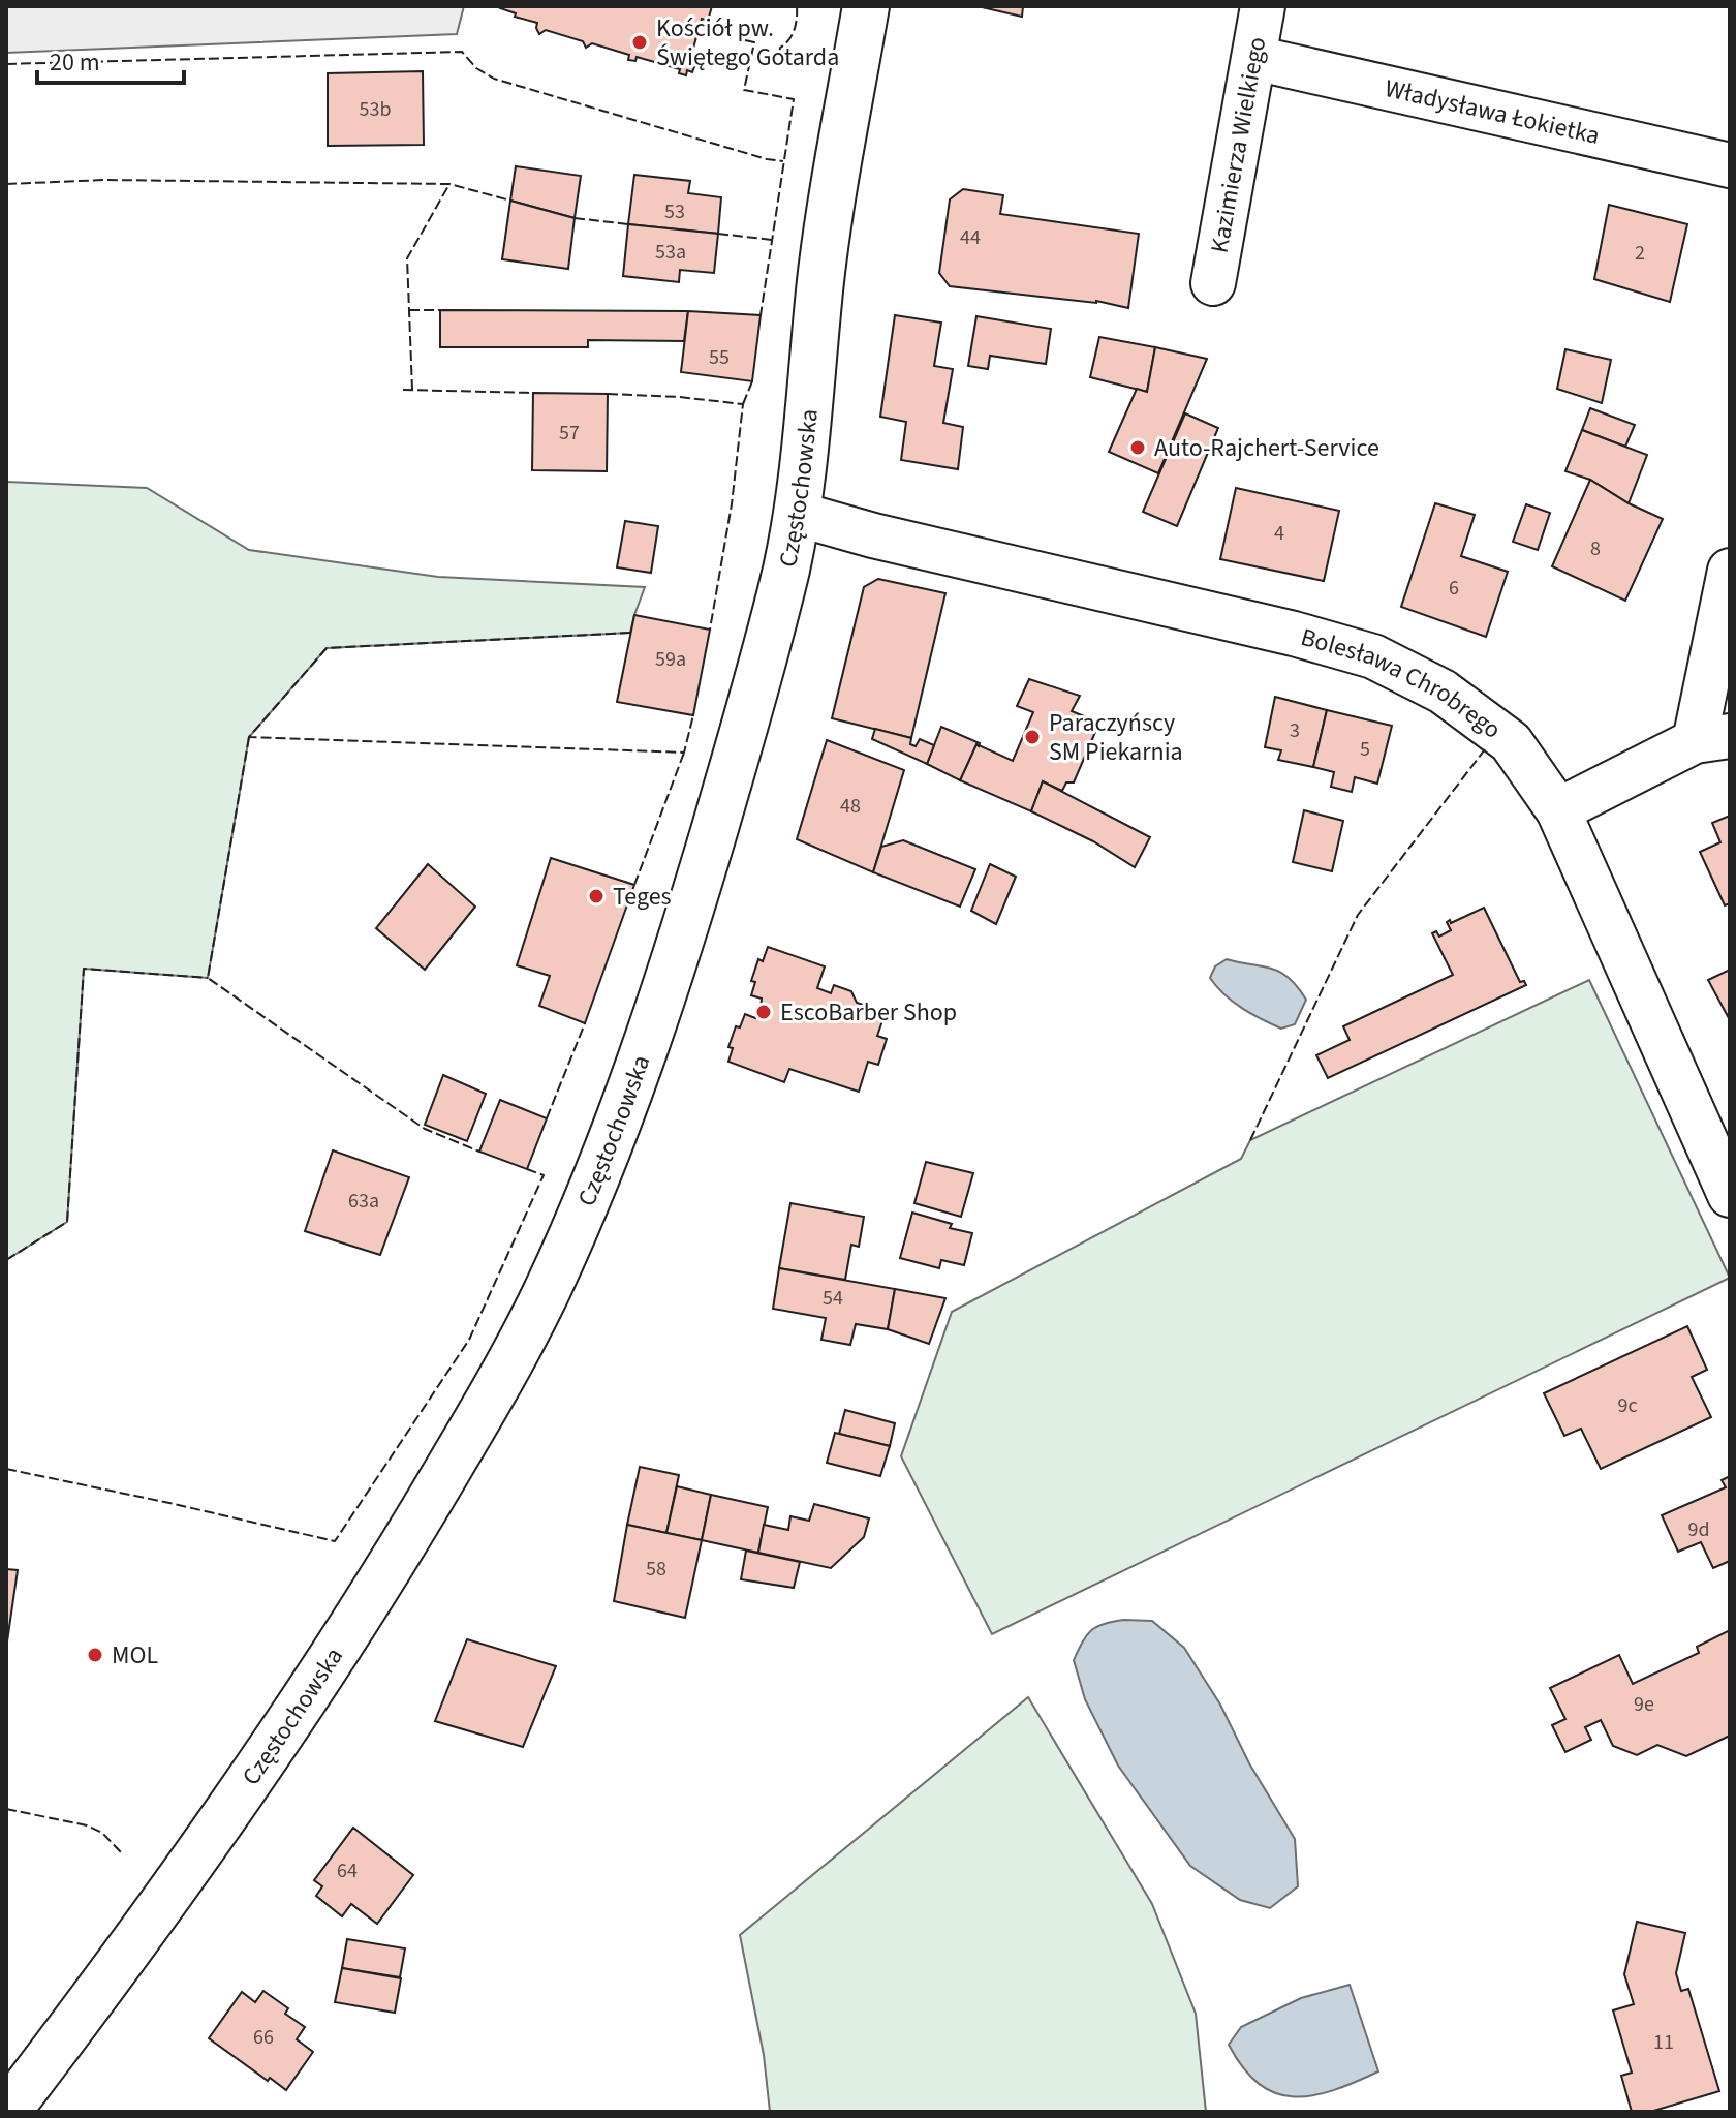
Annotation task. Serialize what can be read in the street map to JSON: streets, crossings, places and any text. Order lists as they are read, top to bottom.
{
  "streets": {
    "main road": ["Częstochowska"],
    "street": ["Władysława Łokietka", "Kazimierza Wielkiego", "Bolesława Chrobrego"]
  },
  "crossings": [
    ["Władysława Łokietka", "Kazimierza Wielkiego"],
    ["Częstochowska", "Bolesława Chrobrego"]
  ],
  "places": [
    "Kościół pw. Świętego Gotarda",
    "Auto-Rajchert-Service",
    "Paraczyńscy SM Piekarnia",
    "Teges",
    "EscoBarber Shop",
    "MOL"
  ],
  "house_numbers": [
    "53b",
    "53",
    "44",
    "53a",
    "2",
    "55",
    "57",
    "4",
    "8",
    "6",
    "59a",
    "3",
    "5",
    "48",
    "63a",
    "54",
    "9c",
    "9d",
    "58",
    "9e",
    "64",
    "66",
    "11"
  ],
  "scale_bar": "20 m"
}
